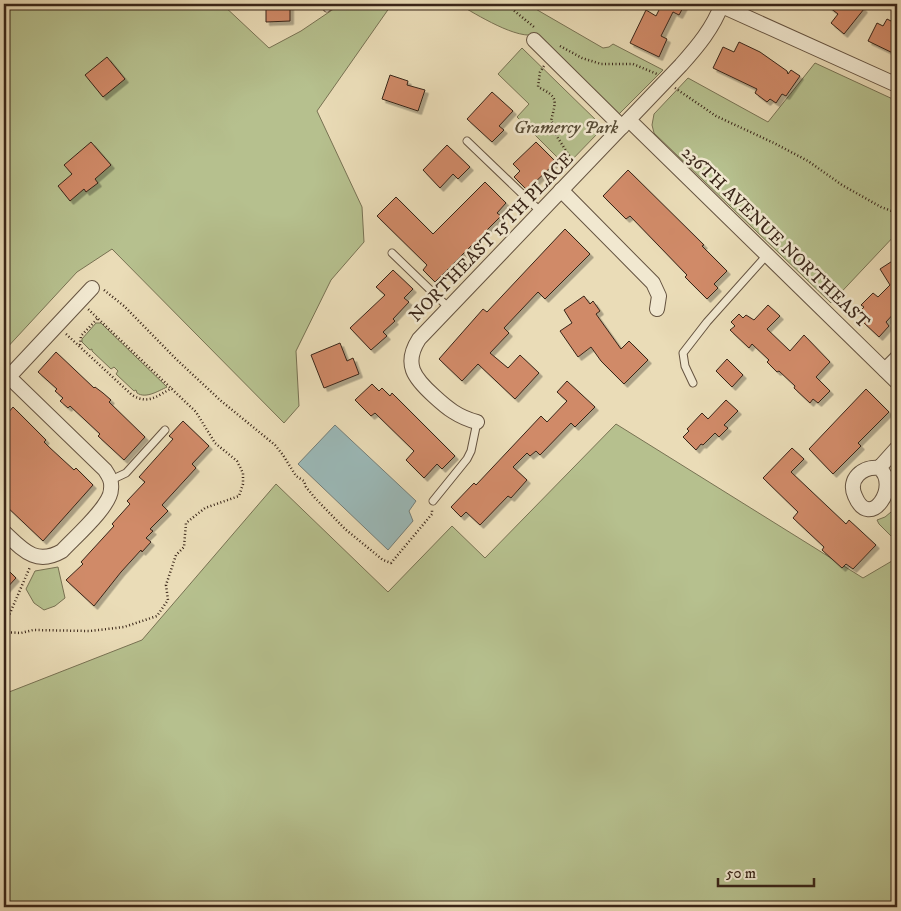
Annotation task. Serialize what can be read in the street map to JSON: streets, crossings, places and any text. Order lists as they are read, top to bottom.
{
  "streets": {
    "street": ["NORTHEAST 15TH PLACE", "236TH AVENUE NORTHEAST"]
  },
  "crossings": [
    ["NORTHEAST 15TH PLACE", "236TH AVENUE NORTHEAST"]
  ],
  "parks": ["Gramercy Park"],
  "scale_bar": "50 m"
}
